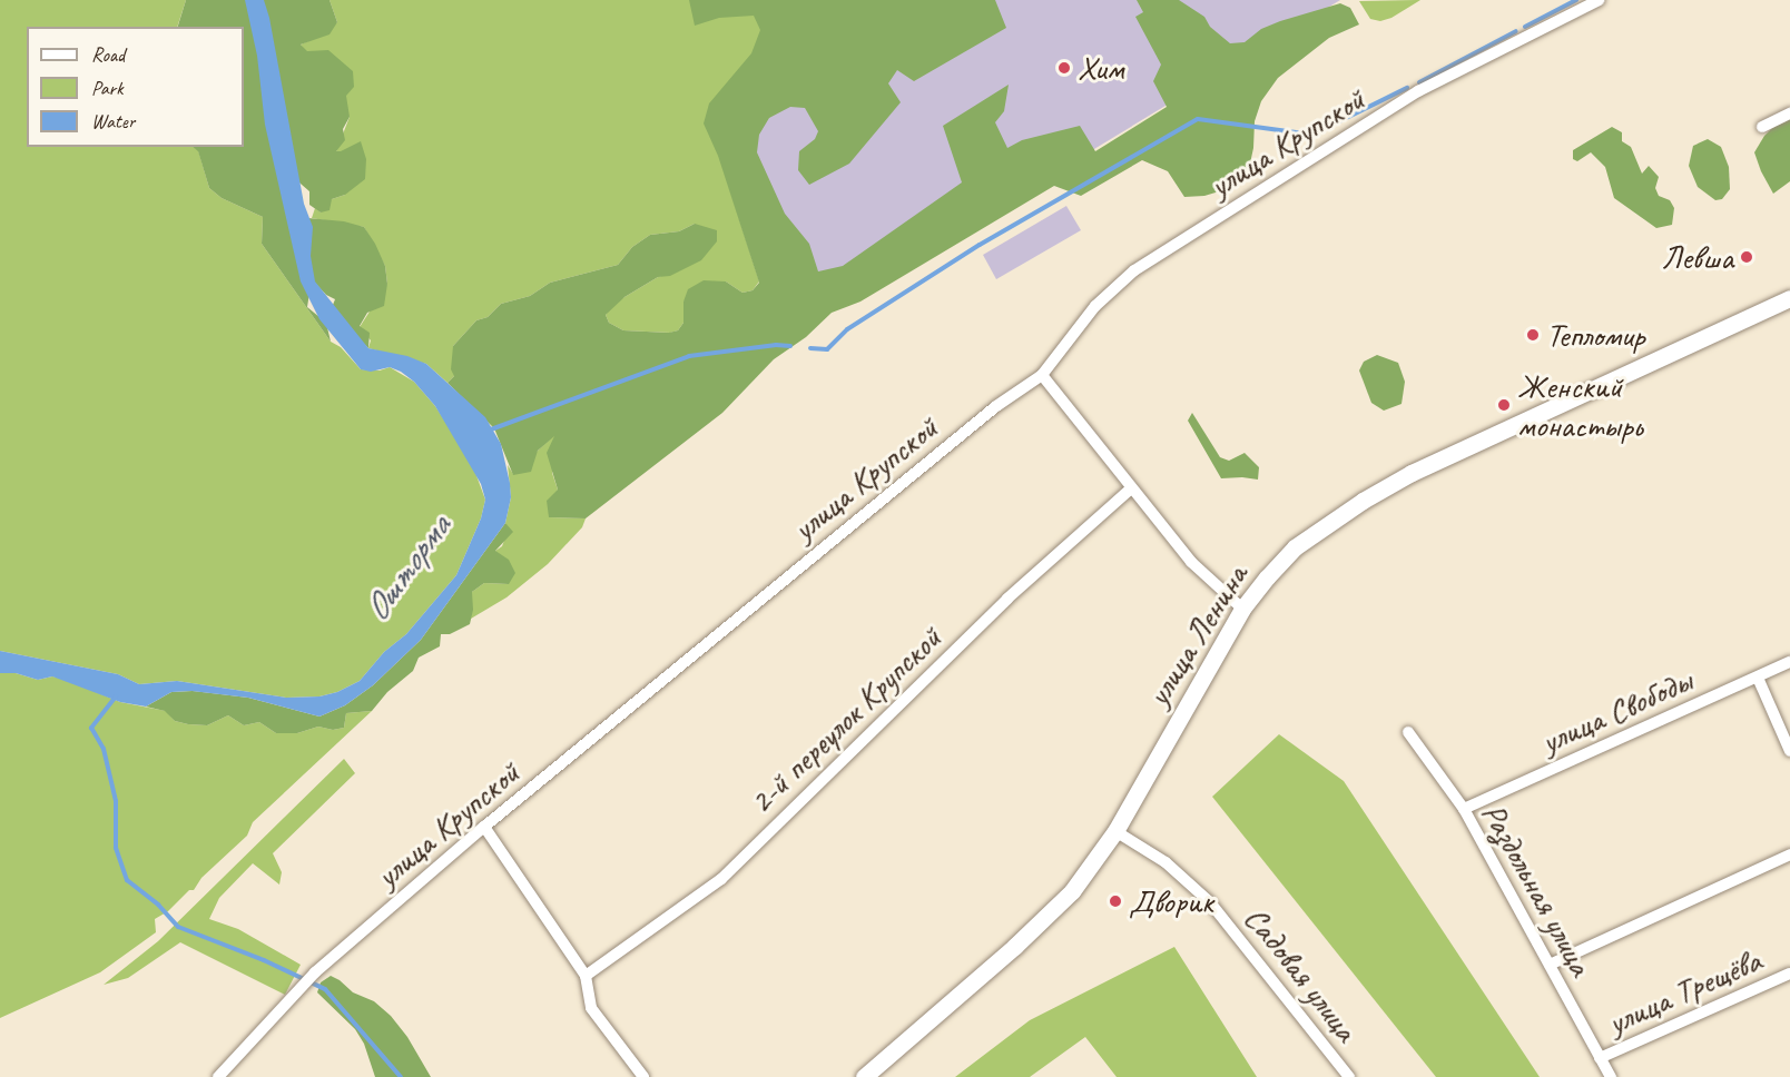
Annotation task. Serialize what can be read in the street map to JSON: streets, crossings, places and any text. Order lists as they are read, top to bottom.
{
  "streets": {
    "street": [
      "улица Крупской",
      "улица Ленина",
      "улица Свободы",
      "2-й переулок Крупской",
      "Раздольная улица",
      "Садовая улица",
      "улица Трещёва"
    ]
  },
  "crossings": [
    ["улица Ленина", "Садовая улица"],
    ["улица Свободы", "Раздольная улица"],
    ["Раздольная улица", "улица Трещёва"]
  ],
  "water": ["Ошторма"],
  "places": [
    "Хим",
    "Левша",
    "Тепломир",
    "Женский монастырь",
    "Дворик"
  ],
  "legend": ["Road", "Park", "Water"]
}
